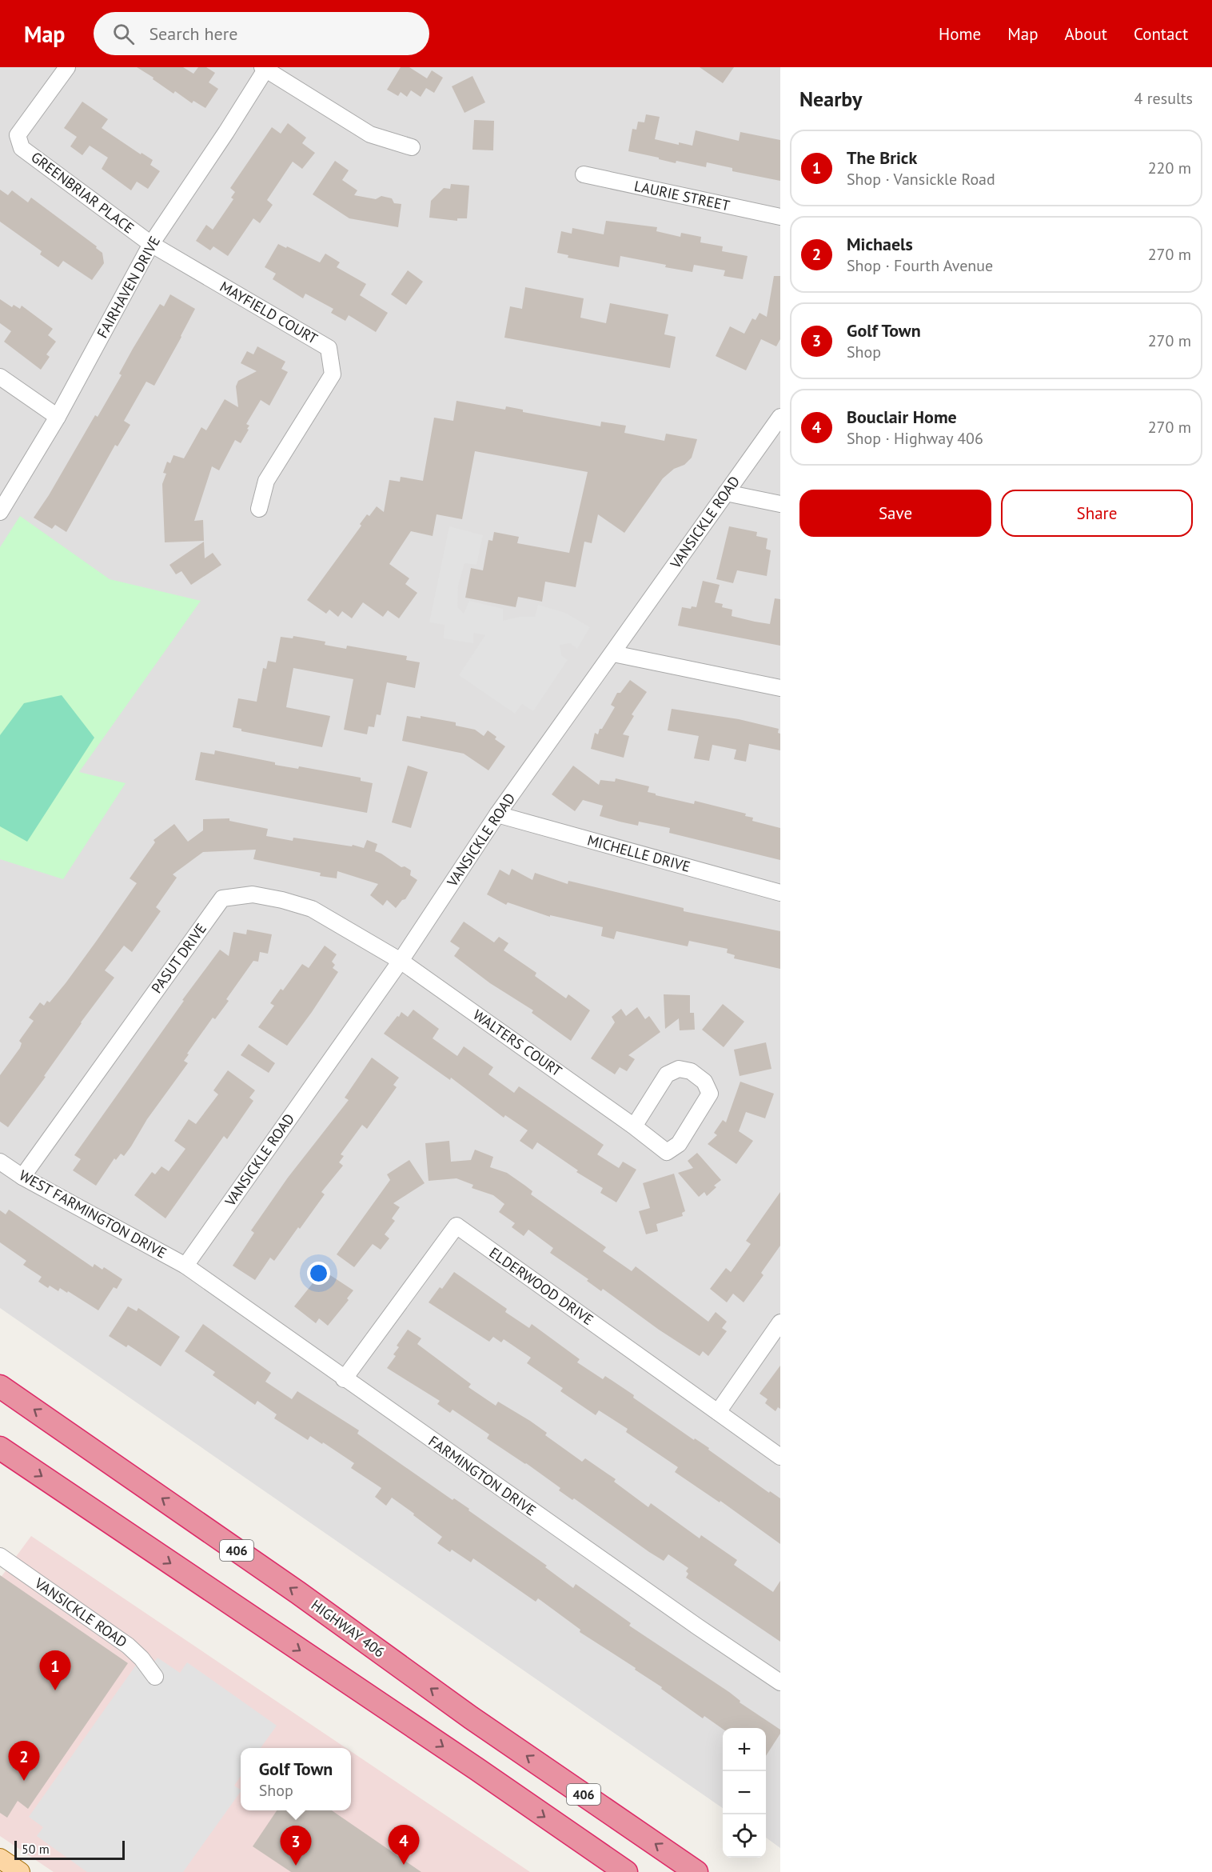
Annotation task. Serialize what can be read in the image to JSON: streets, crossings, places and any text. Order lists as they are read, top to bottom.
{
  "streets": {
    "highway": ["406", "HIGHWAY 406"],
    "street": [
      "GREENBRIAR PLACE",
      "LAURIE STREET",
      "FAIRHAVEN DRIVE",
      "MAYFIELD COURT",
      "VANSICKLE ROAD",
      "MICHELLE DRIVE",
      "PASUT DRIVE",
      "WALTERS COURT",
      "WEST FARMINGTON DRIVE",
      "ELDERWOOD DRIVE",
      "FARMINGTON DRIVE"
    ]
  },
  "crossings": [
    ["GREENBRIAR PLACE", "FAIRHAVEN DRIVE"],
    ["GREENBRIAR PLACE", "MAYFIELD COURT"],
    ["FAIRHAVEN DRIVE", "MAYFIELD COURT"],
    ["VANSICKLE ROAD", "MICHELLE DRIVE"],
    ["VANSICKLE ROAD", "PASUT DRIVE"],
    ["VANSICKLE ROAD", "WALTERS COURT"],
    ["VANSICKLE ROAD", "WEST FARMINGTON DRIVE"],
    ["VANSICKLE ROAD", "FARMINGTON DRIVE"],
    ["PASUT DRIVE", "WALTERS COURT"],
    ["PASUT DRIVE", "WEST FARMINGTON DRIVE"],
    ["WEST FARMINGTON DRIVE", "FARMINGTON DRIVE"],
    ["ELDERWOOD DRIVE", "FARMINGTON DRIVE"]
  ],
  "scale_bar": "50 m",
  "page": {
    "header": "Map",
    "search": "Search here",
    "nav": [
      "Home",
      "Map",
      "About",
      "Contact"
    ],
    "heading": ["Nearby", "4 results"],
    "list": [
      {
        "mark": "1",
        "name": "The Brick",
        "note": "Shop · Vansickle Road",
        "value": "220 m"
      },
      {
        "mark": "2",
        "name": "Michaels",
        "note": "Shop · Fourth Avenue",
        "value": "270 m"
      },
      {
        "mark": "3",
        "name": "Golf Town",
        "note": "Shop",
        "value": "270 m"
      },
      {
        "mark": "4",
        "name": "Bouclair Home",
        "note": "Shop · Highway 406",
        "value": "270 m"
      }
    ],
    "buttons": ["Save", "Share"],
    "pins": [
      "1",
      "2",
      "4",
      "3"
    ],
    "map_buttons": ["+", "−"],
    "popup": ["Golf Town", "Shop"],
    "scale": "50 m"
  }
}
